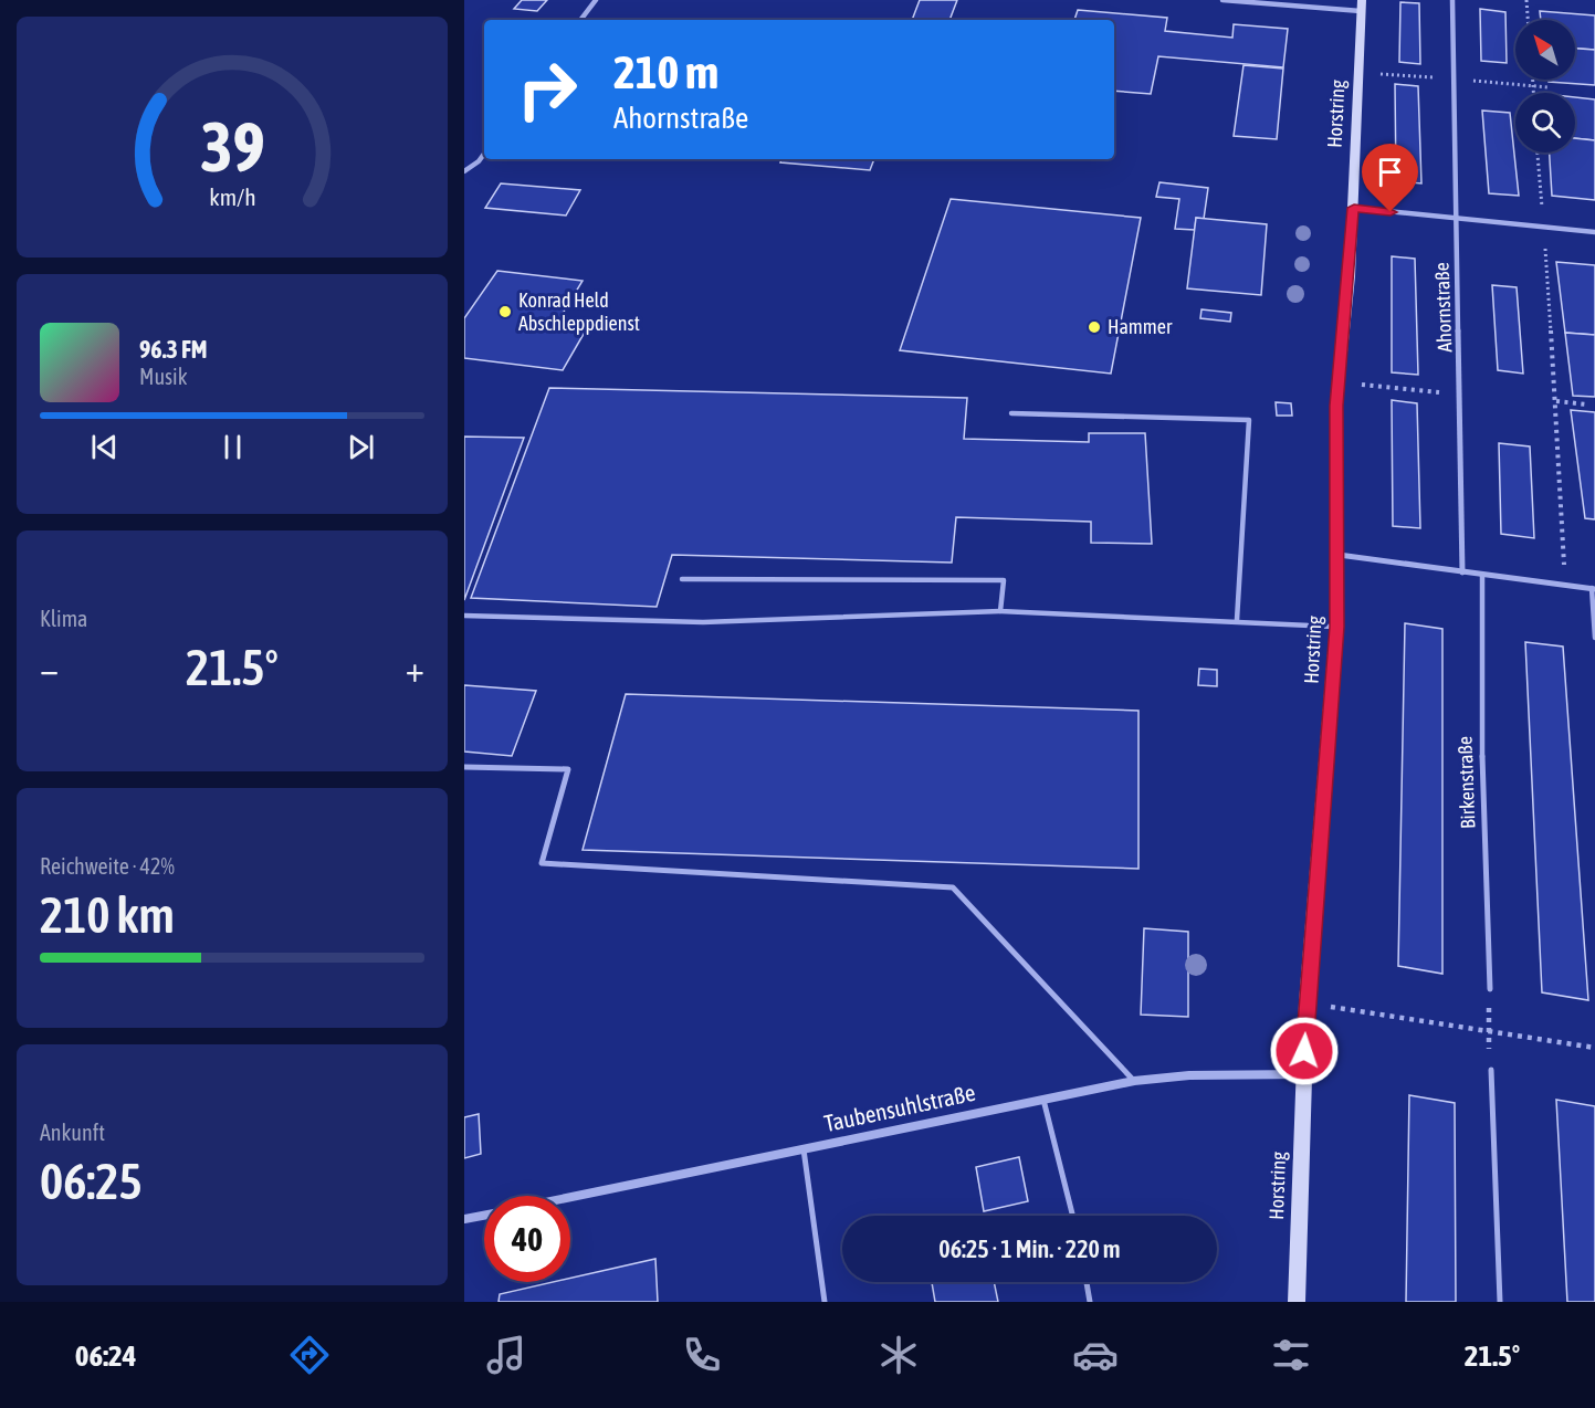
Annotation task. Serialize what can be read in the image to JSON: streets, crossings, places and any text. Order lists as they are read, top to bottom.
{
  "streets": {
    "street": ["Horstring", "Ahornstraße", "Taubensuhlstraße"],
    "lane": ["Birkenstraße"]
  },
  "crossings": [
    ["Horstring", "Taubensuhlstraße"]
  ],
  "places": ["Konrad Held Abschleppdienst", "Hammer"],
  "north": "top left",
  "page": {
    "turn": ["210 m", "Ahornstraße"],
    "song": ["96.3 FM", "Musik"],
    "tile": [
      "Klima",
      ["Reichweite · 42%", "210 km"],
      ["Ankunft", "06:25"]
    ],
    "heat": ["−", "21.5°", "+"],
    "limit": "40",
    "trip": "06:25 · 1 Min. · 220 m",
    "tabs": ["06:24", "21.5°"],
    "gauge": ["39", "km/h"]
  }
}
